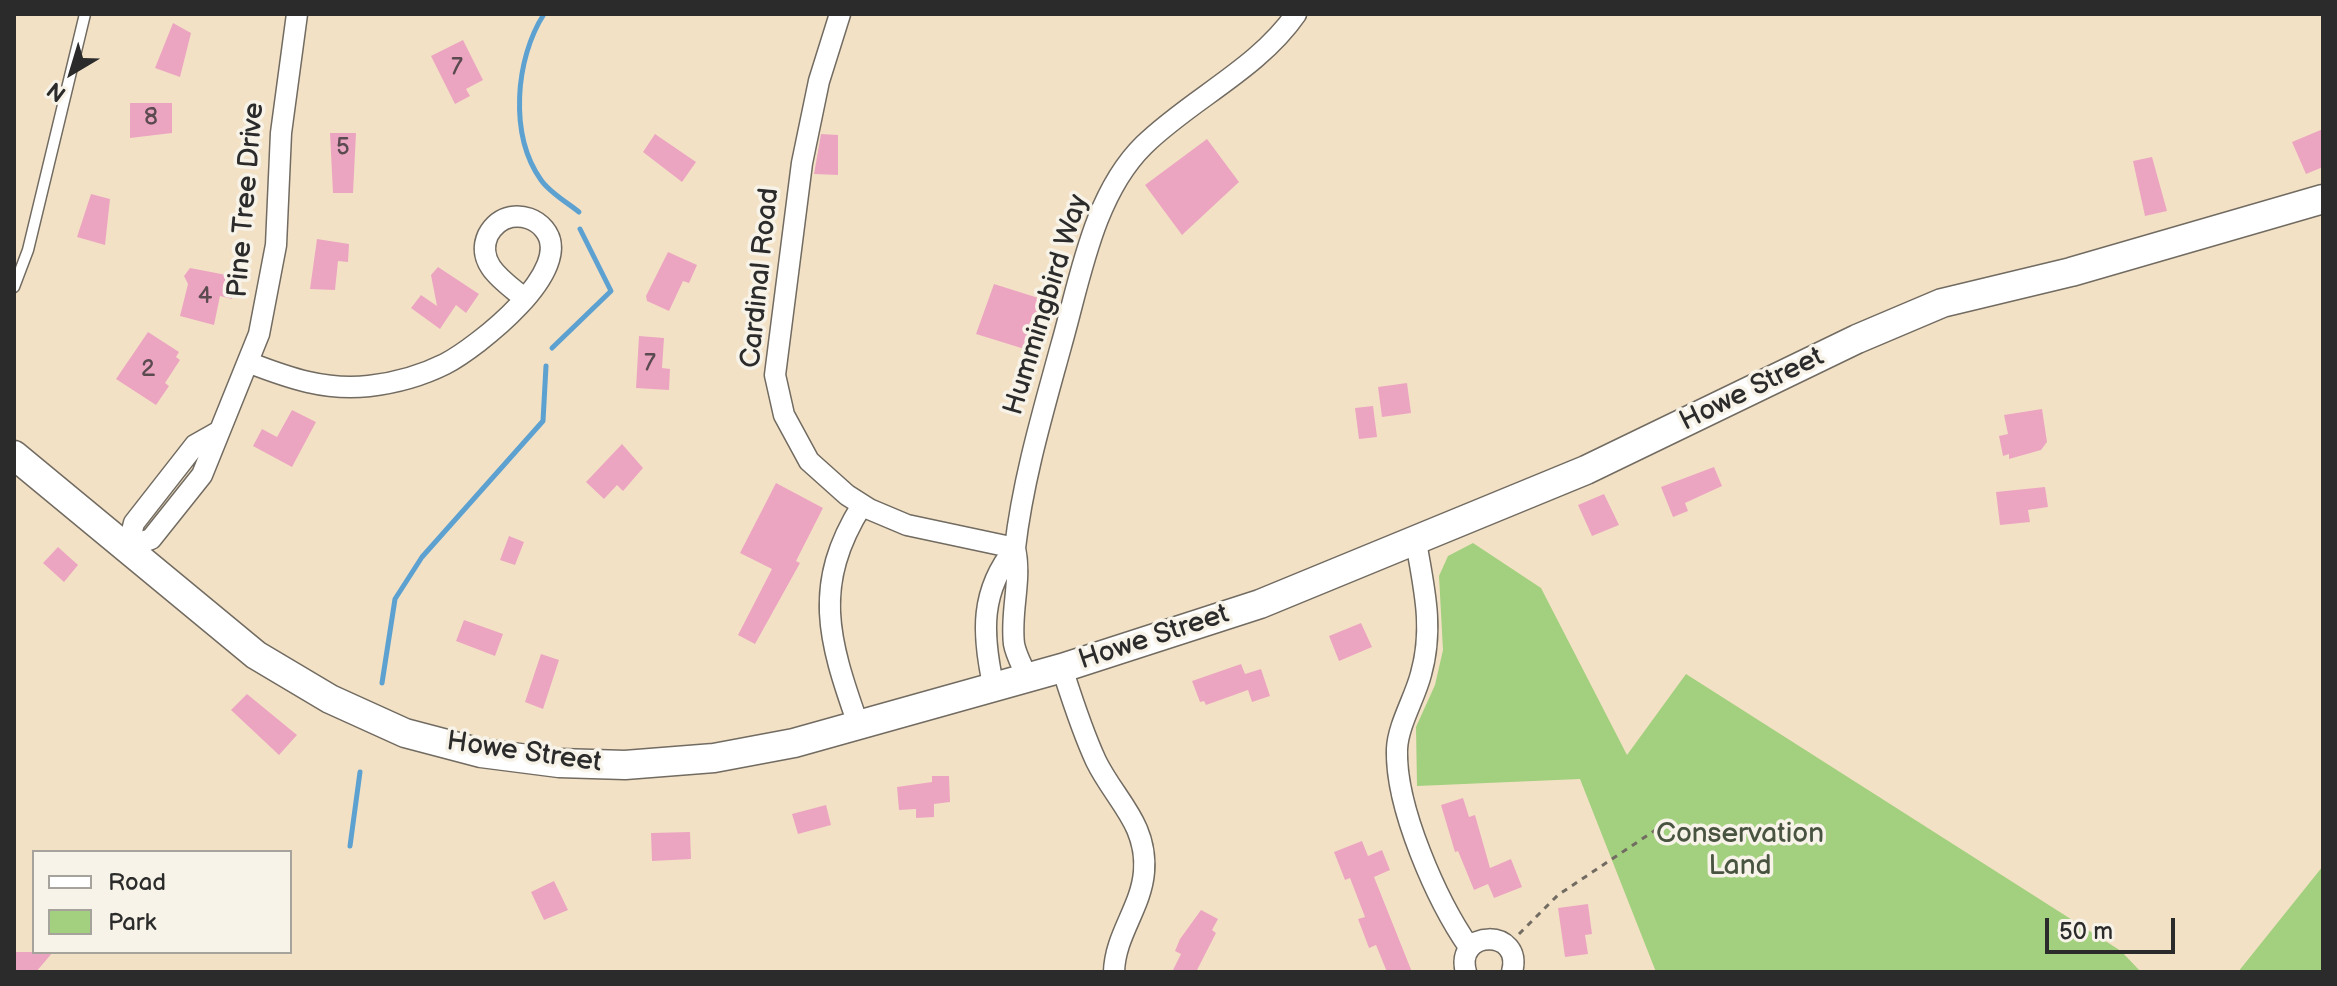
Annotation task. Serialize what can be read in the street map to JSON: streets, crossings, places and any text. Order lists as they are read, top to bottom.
{
  "streets": {
    "street": [
      "Pine Tree Drive",
      "Cardinal Road",
      "Hummingbird Way",
      "Howe Street"
    ]
  },
  "crossings": [
    ["Pine Tree Drive", "Howe Street"],
    ["Cardinal Road", "Hummingbird Way"],
    ["Hummingbird Way", "Howe Street"]
  ],
  "parks": ["Conservation Land"],
  "house_numbers": [
    "7",
    "8",
    "5",
    "4",
    "7",
    "2"
  ],
  "legend": ["Road", "Park"],
  "scale_bar": "50 m",
  "north": "bottom left"
}
